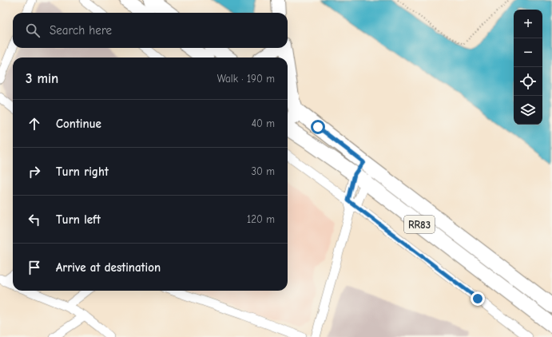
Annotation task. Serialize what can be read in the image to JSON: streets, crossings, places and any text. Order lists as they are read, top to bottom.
{
  "streets": {
    "main road": ["RR83"]
  },
  "page": {
    "map_buttons": ["+", "−"],
    "search": "Search here",
    "heading": ["3 min", "Walk · 190 m"],
    "list": [
      ["Continue", "40 m"],
      ["Turn right", "30 m"],
      ["Turn left", "120 m"],
      "Arrive at destination"
    ]
  }
}
